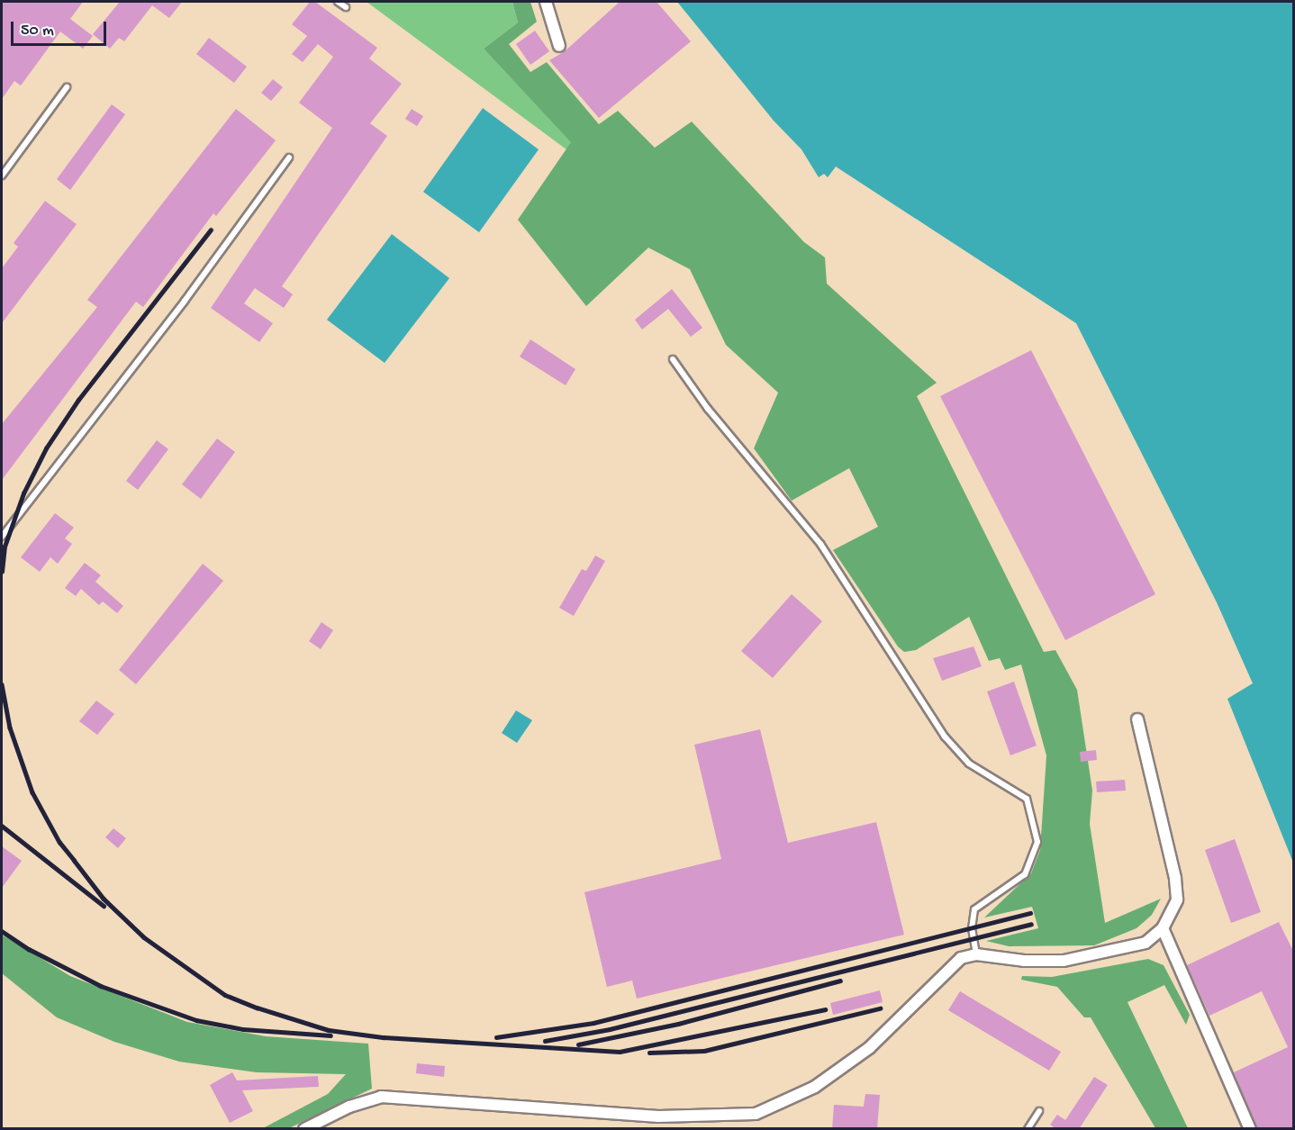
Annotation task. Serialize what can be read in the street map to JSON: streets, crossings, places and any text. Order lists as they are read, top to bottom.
{
  "scale_bar": "50 m"
}
